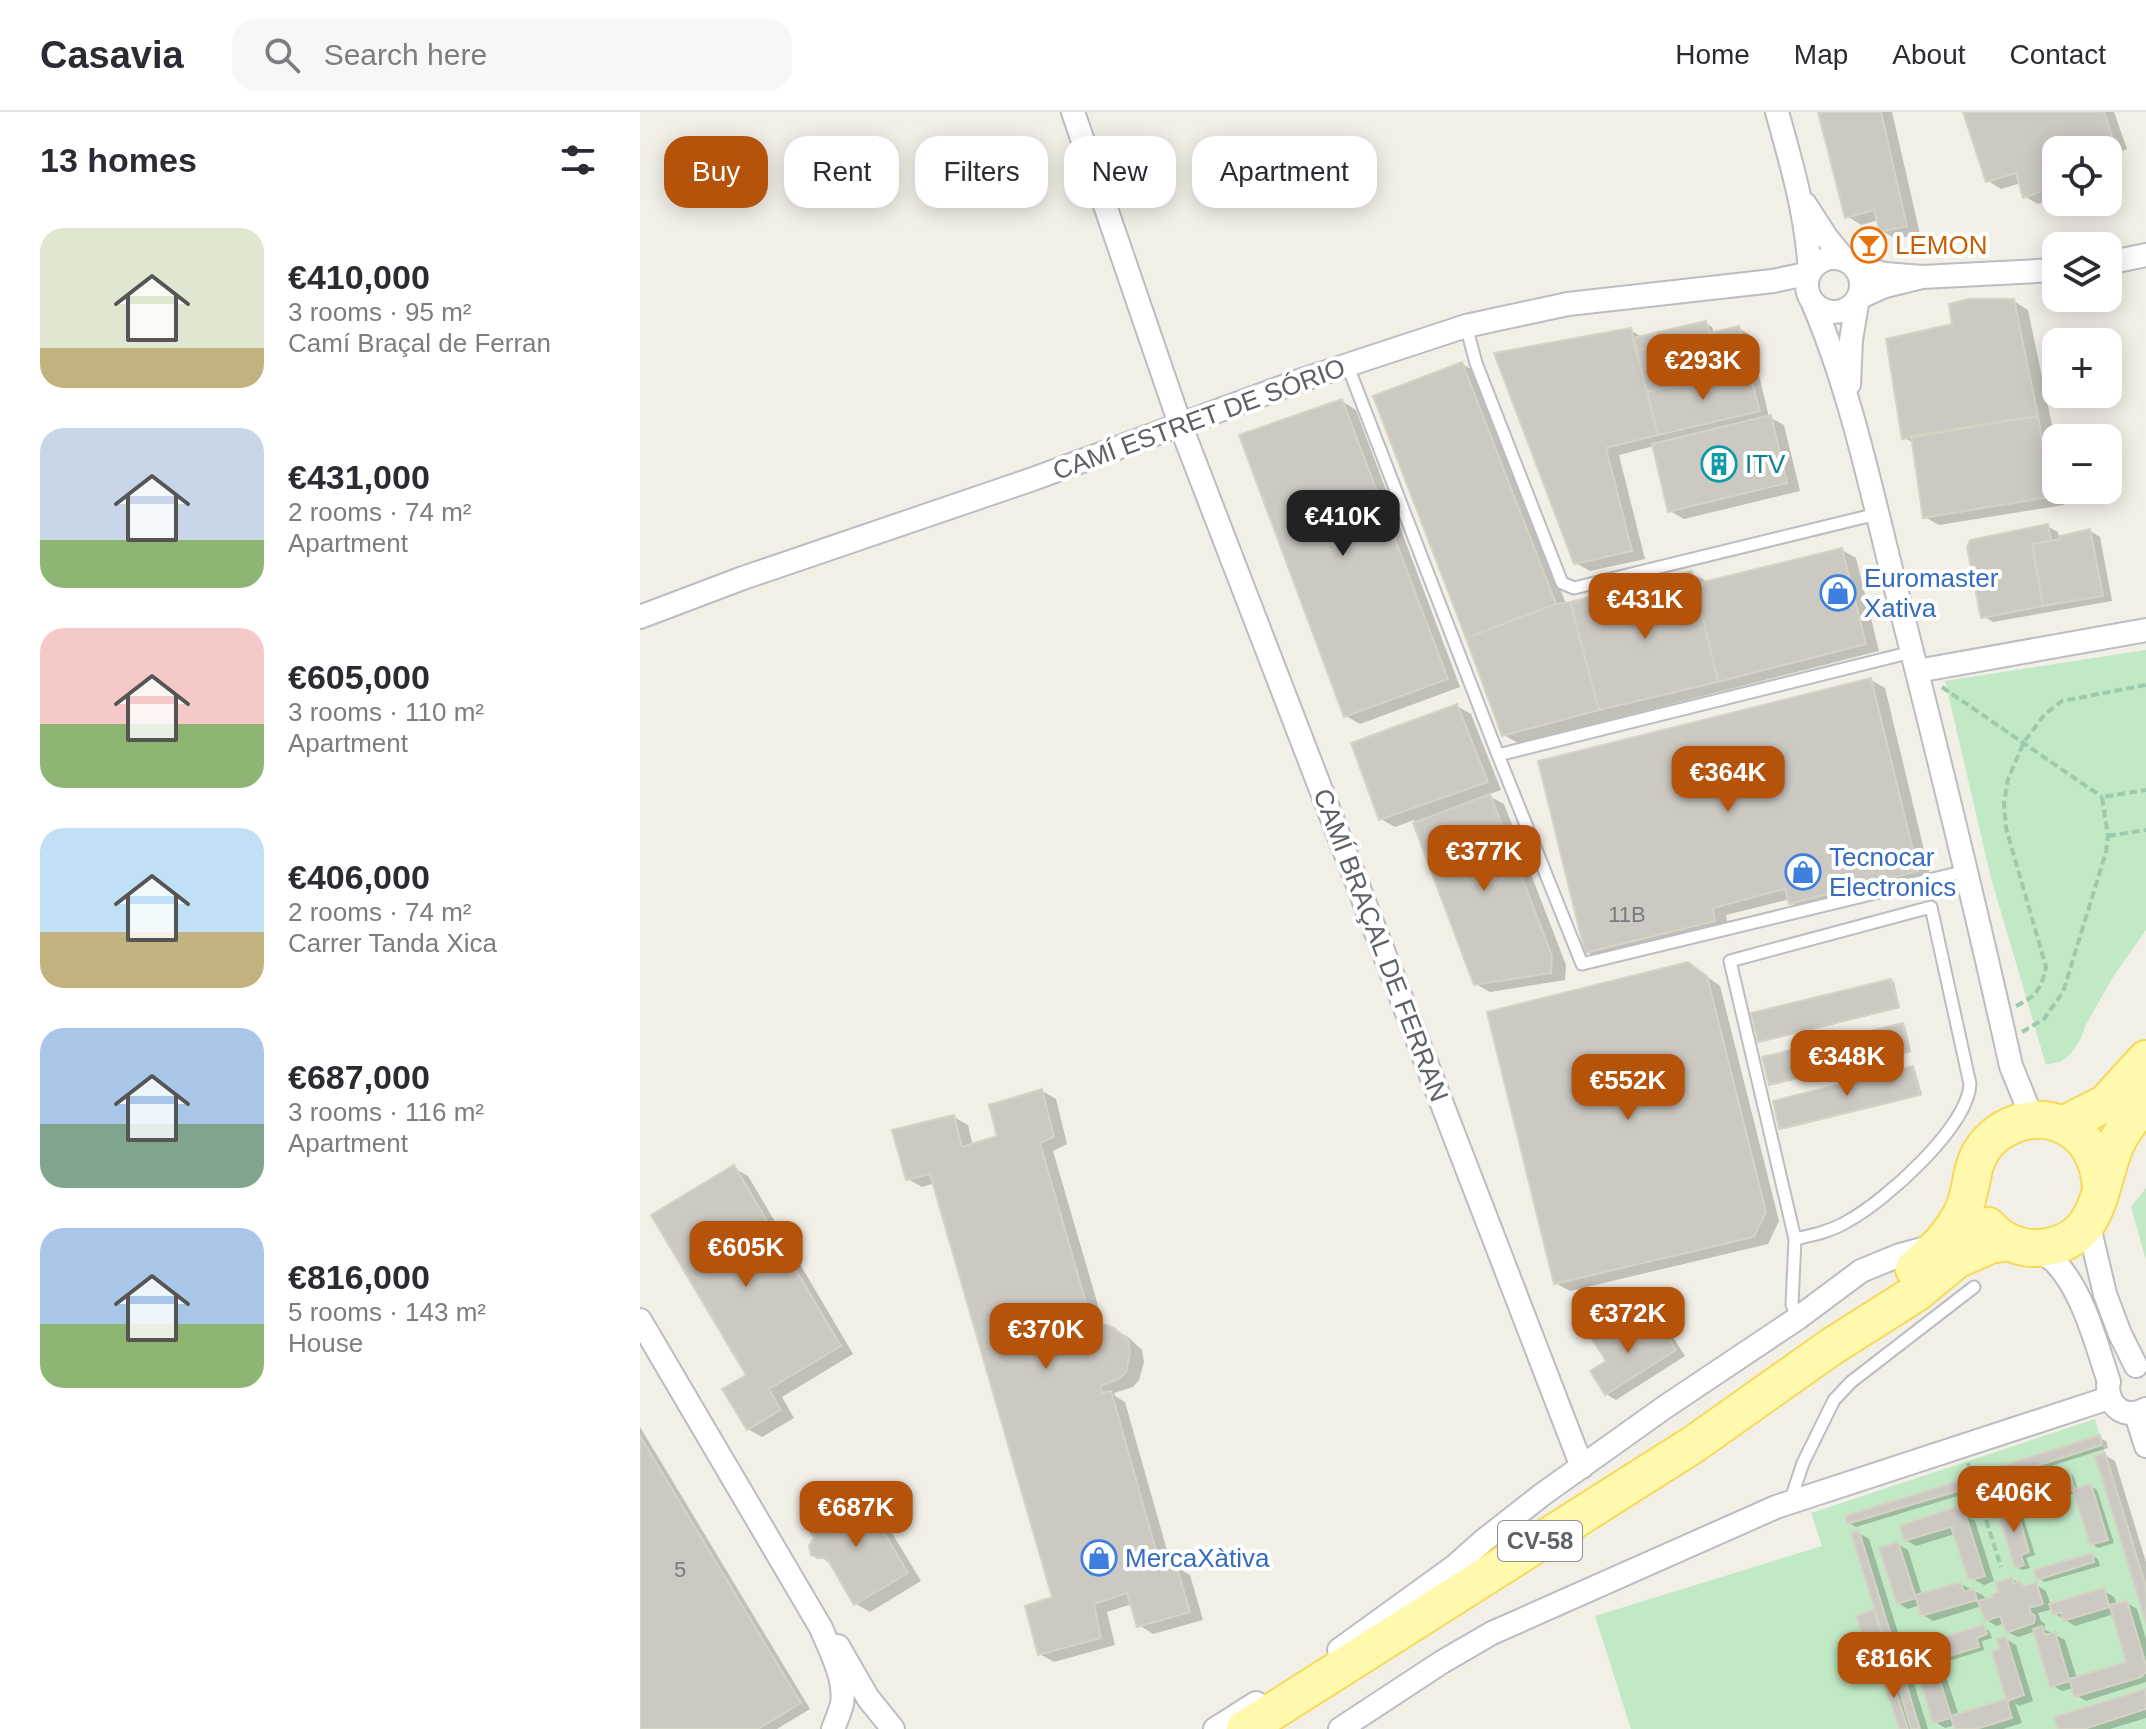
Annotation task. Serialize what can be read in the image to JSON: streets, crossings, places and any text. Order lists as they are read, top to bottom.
{
  "streets": {
    "main road": ["CV-58"],
    "street": ["CAMÍ ESTRET DE SÓRIO", "CAMÍ BRAÇAL DE FERRAN"]
  },
  "crossings": [
    ["CAMÍ ESTRET DE SÓRIO", "CAMÍ BRAÇAL DE FERRAN"]
  ],
  "places": {
    "bar": ["LEMON"],
    "building": ["ITV"],
    "shop": ["Euromaster Xativa", "Tecnocar Electronics", "MercaXàtiva"]
  },
  "house_numbers": ["11B", "5"],
  "page": {
    "header": "Casavia",
    "search": "Search here",
    "nav": [
      "Home",
      "Map",
      "About",
      "Contact"
    ],
    "heading": "13 homes",
    "map_buttons": ["+", "−"],
    "chip": [
      "Buy",
      "Rent",
      "Filters",
      "New",
      "Apartment"
    ],
    "list": [
      {
        "name": "€410,000",
        "note": "3 rooms · 95 m² · Camí Braçal de Ferran"
      },
      {
        "name": "€431,000",
        "note": "2 rooms · 74 m² · Apartment"
      },
      {
        "name": "€605,000",
        "note": "3 rooms · 110 m² · Apartment"
      },
      {
        "name": "€406,000",
        "note": "2 rooms · 74 m² · Carrer Tanda Xica"
      },
      {
        "name": "€687,000",
        "note": "3 rooms · 116 m² · Apartment"
      },
      {
        "name": "€816,000",
        "note": "5 rooms · 143 m² · House"
      }
    ],
    "price": [
      "€293K",
      "€410K",
      "€431K",
      "€364K",
      "€377K",
      "€348K",
      "€552K",
      "€605K",
      "€372K",
      "€370K",
      "€406K",
      "€687K",
      "€816K"
    ]
  }
}
